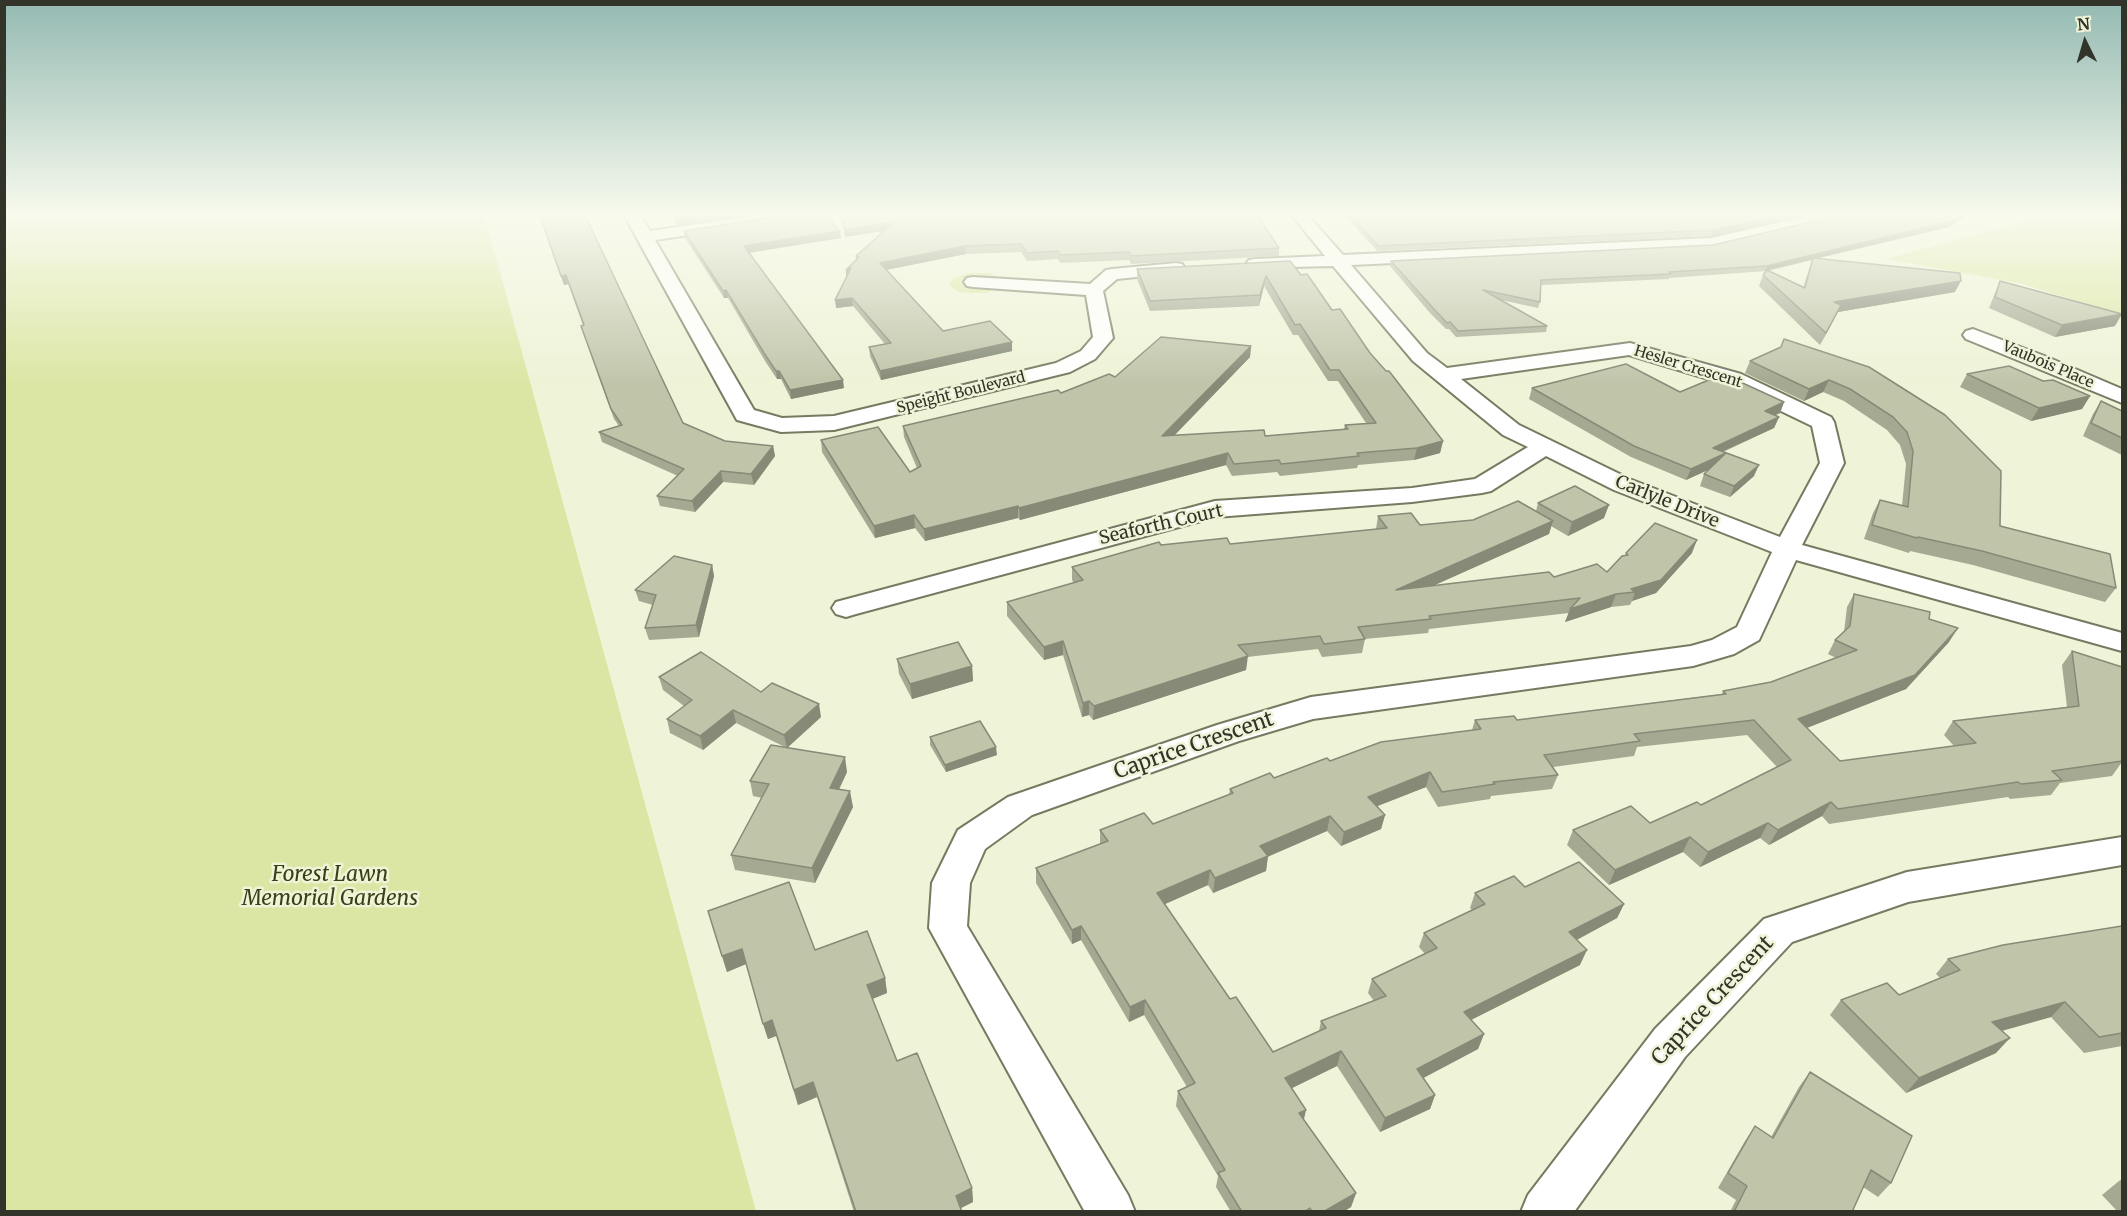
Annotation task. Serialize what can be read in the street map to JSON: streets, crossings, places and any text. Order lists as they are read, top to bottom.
{
  "streets": {
    "street": [
      "Vaubois Place",
      "Hesler Crescent",
      "Speight Boulevard",
      "Carlyle Drive",
      "Seaforth Court",
      "Caprice Crescent"
    ]
  },
  "crossings": [
    ["Hesler Crescent", "Carlyle Drive"],
    ["Hesler Crescent", "Caprice Crescent"],
    ["Carlyle Drive", "Seaforth Court"],
    ["Carlyle Drive", "Caprice Crescent"]
  ],
  "parks": ["Forest Lawn Memorial Gardens"],
  "north": "top"
}
